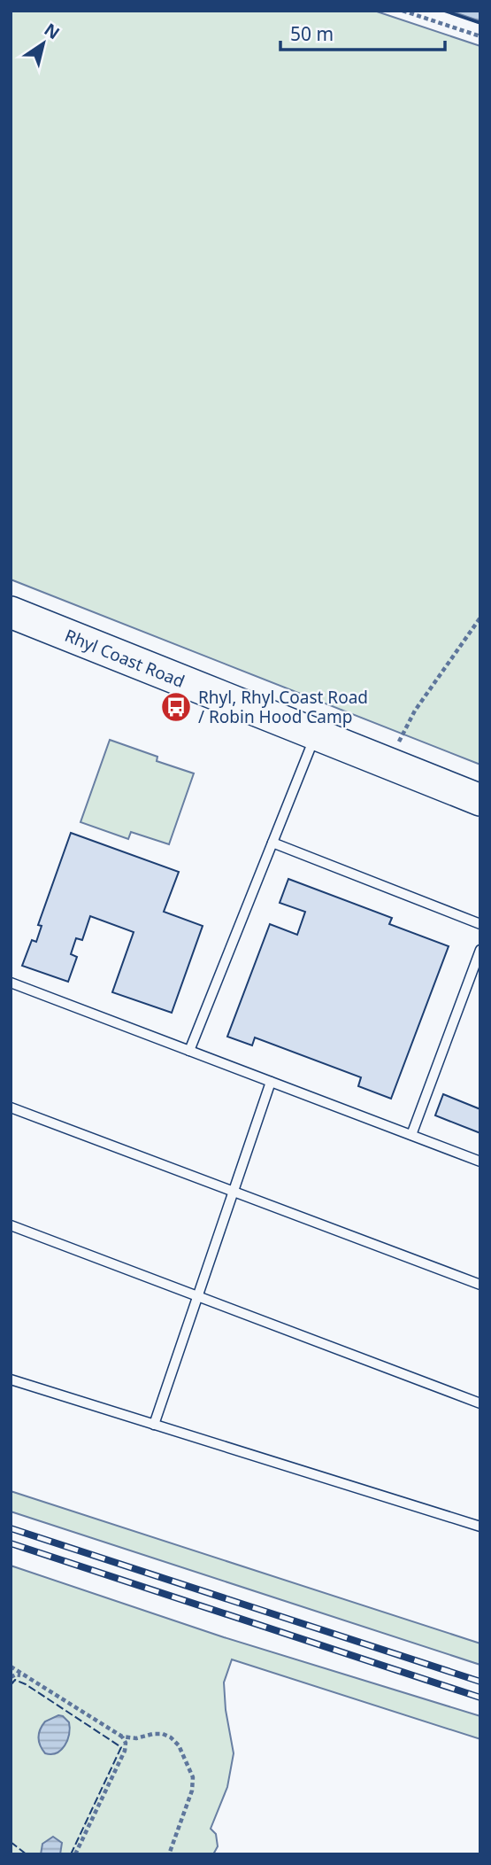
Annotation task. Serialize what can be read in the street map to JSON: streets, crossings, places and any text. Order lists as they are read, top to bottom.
{
  "streets": {
    "main road": ["Rhyl Coast Road"]
  },
  "places": {
    "bus stop": ["Rhyl, Rhyl Coast Road / Robin Hood Camp"]
  },
  "scale_bar": "50 m",
  "north": "top right"
}
